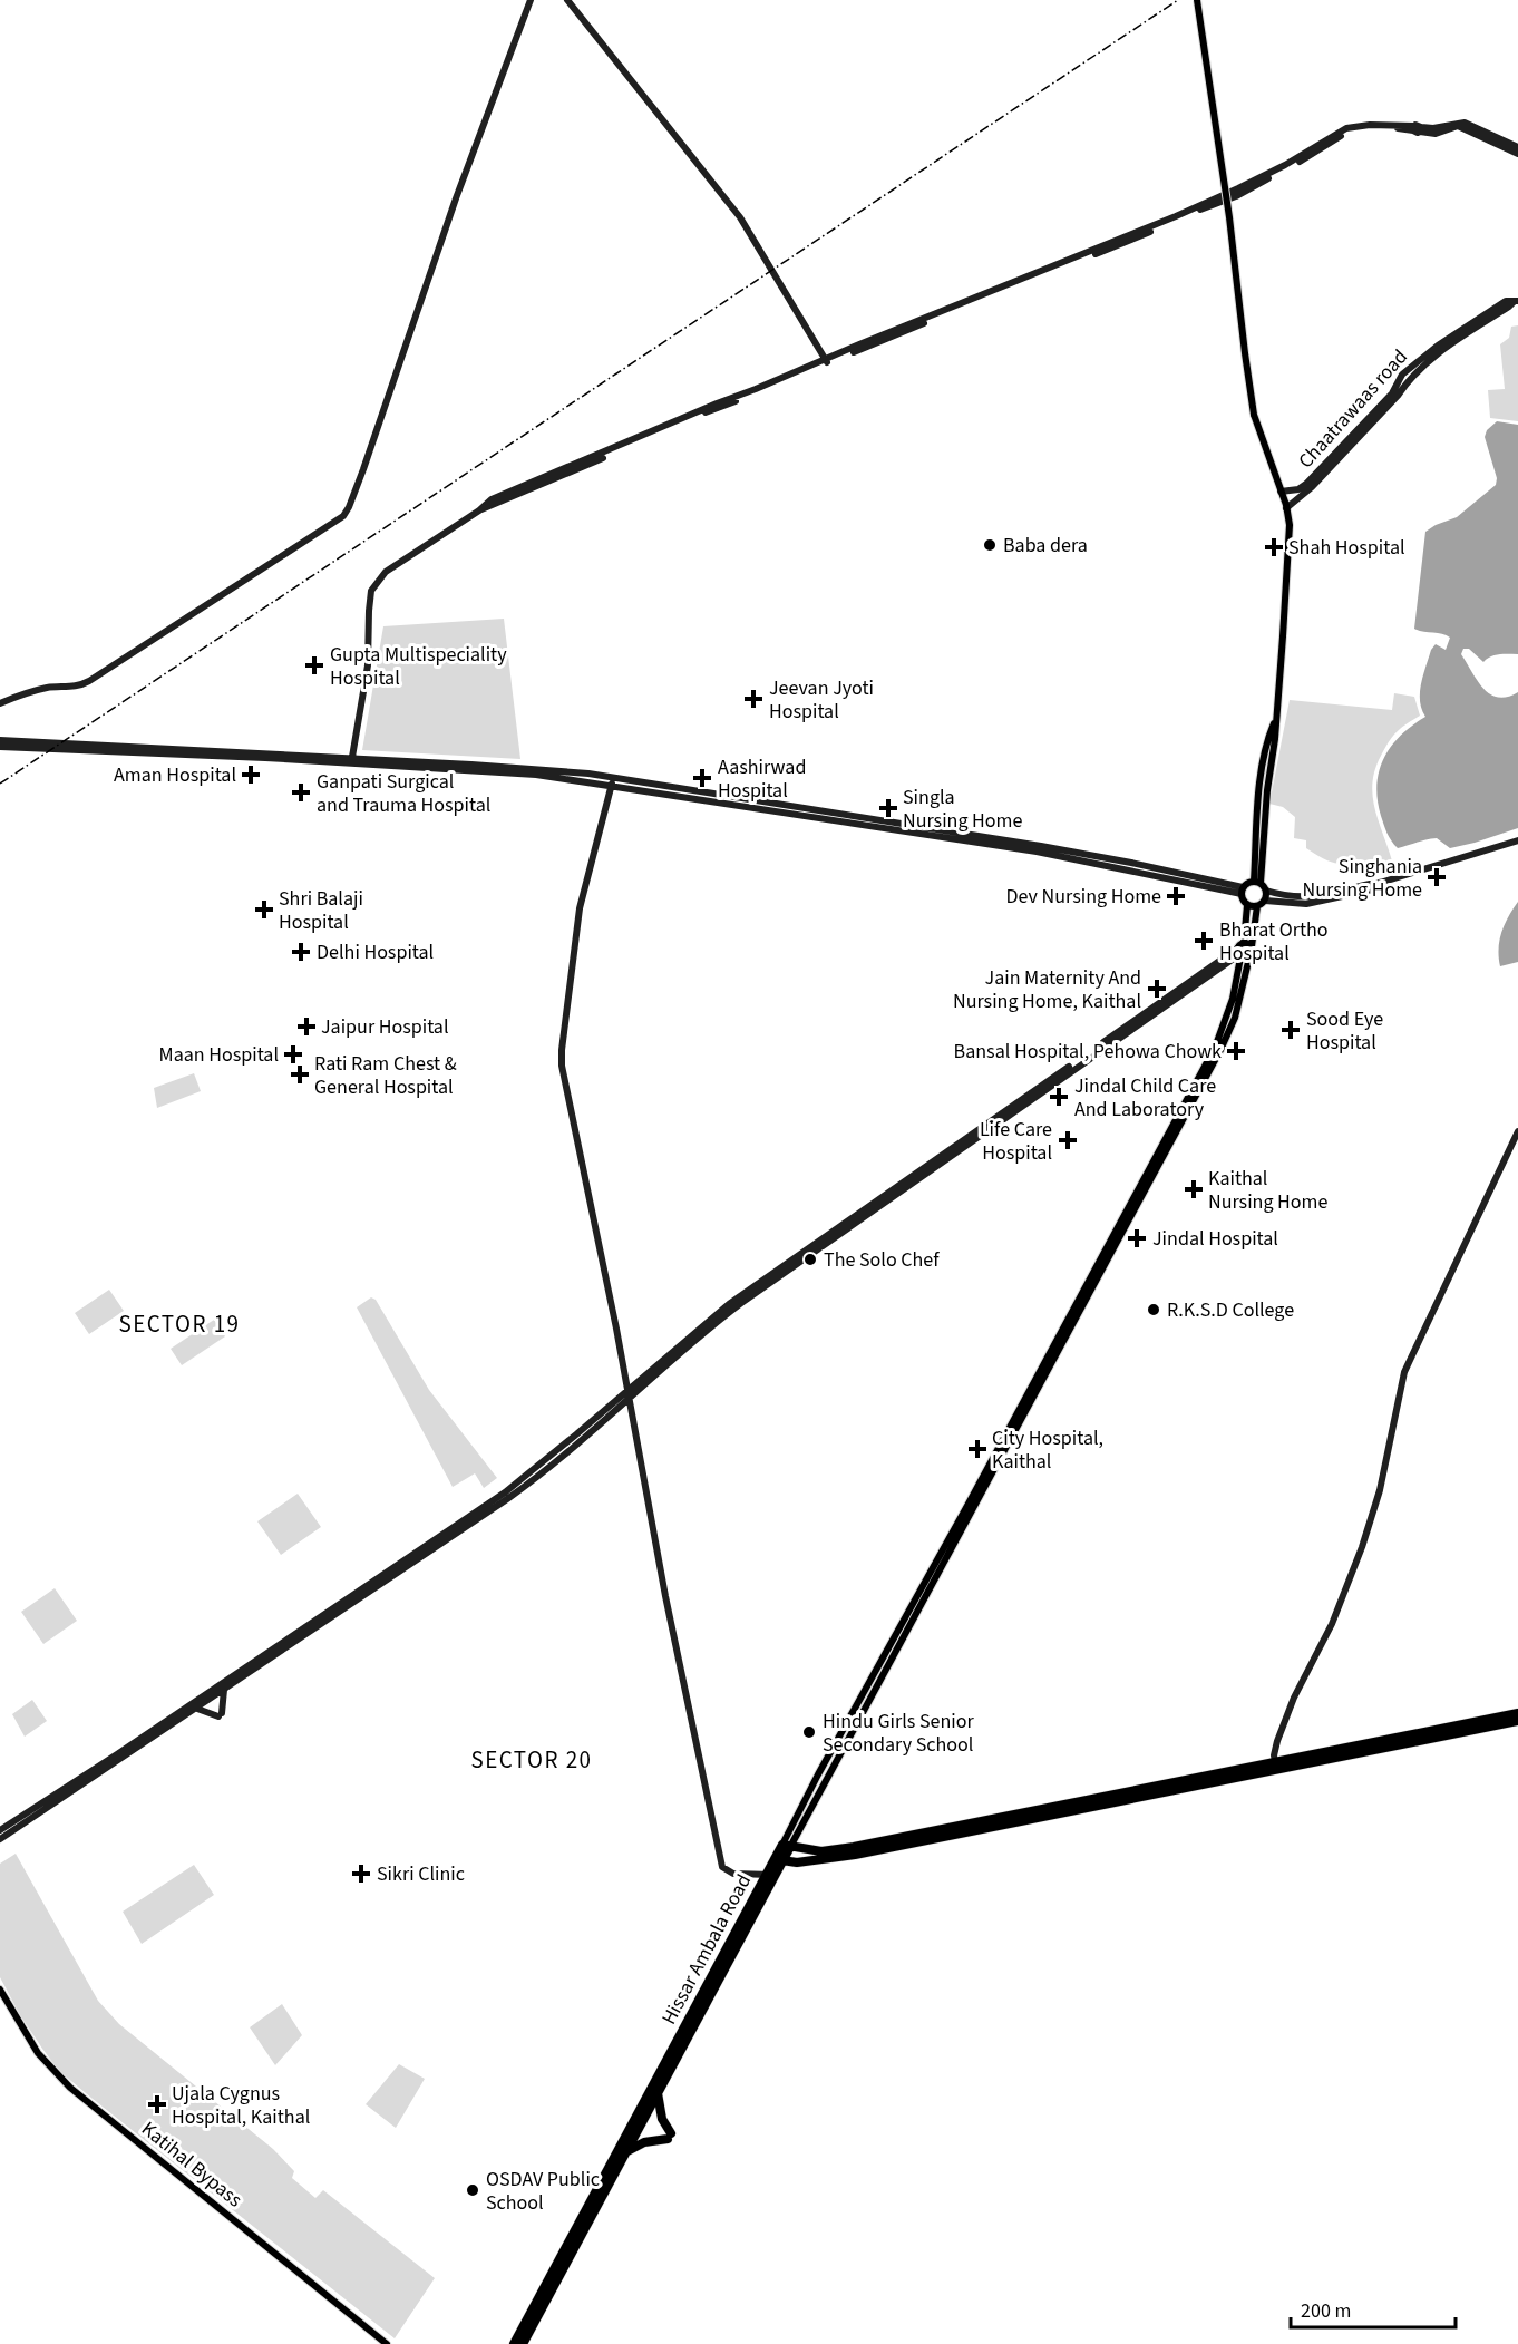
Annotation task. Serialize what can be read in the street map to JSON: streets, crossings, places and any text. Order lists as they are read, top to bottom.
{
  "streets": {
    "highway": ["Hissar Ambala Road"],
    "main road": ["Chaatrawaas road", "Katihal Bypass"]
  },
  "districts": ["SECTOR 19", "SECTOR 20"],
  "places": {
    "other": [
      "Baba dera",
      "The Solo Chef",
      "R.K.S.D College",
      "Hindu Girls Senior Secondary School",
      "OSDAV Public School"
    ],
    "health": [
      "Shah Hospital",
      "Gupta Multispeciality Hospital",
      "Jeevan Jyoti Hospital",
      "Aman Hospital",
      "Aashirwad Hospital",
      "Ganpati Surgical and Trauma Hospital",
      "Singla Nursing Home",
      "Singhania Nursing Home",
      "Dev Nursing Home",
      "Shri Balaji Hospital",
      "Bharat Ortho Hospital",
      "Delhi Hospital",
      "Jain Maternity And Nursing Home, Kaithal",
      "Jaipur Hospital",
      "Sood Eye Hospital",
      "Bansal Hospital, Pehowa Chowk",
      "Maan Hospital",
      "Rati Ram Chest & General Hospital",
      "Jindal Child Care And Laboratory",
      "Life Care Hospital",
      "Kaithal Nursing Home",
      "Jindal Hospital",
      "City Hospital, Kaithal",
      "Sikri Clinic",
      "Ujala Cygnus Hospital, Kaithal"
    ]
  },
  "scale_bar": "200 m"
}
